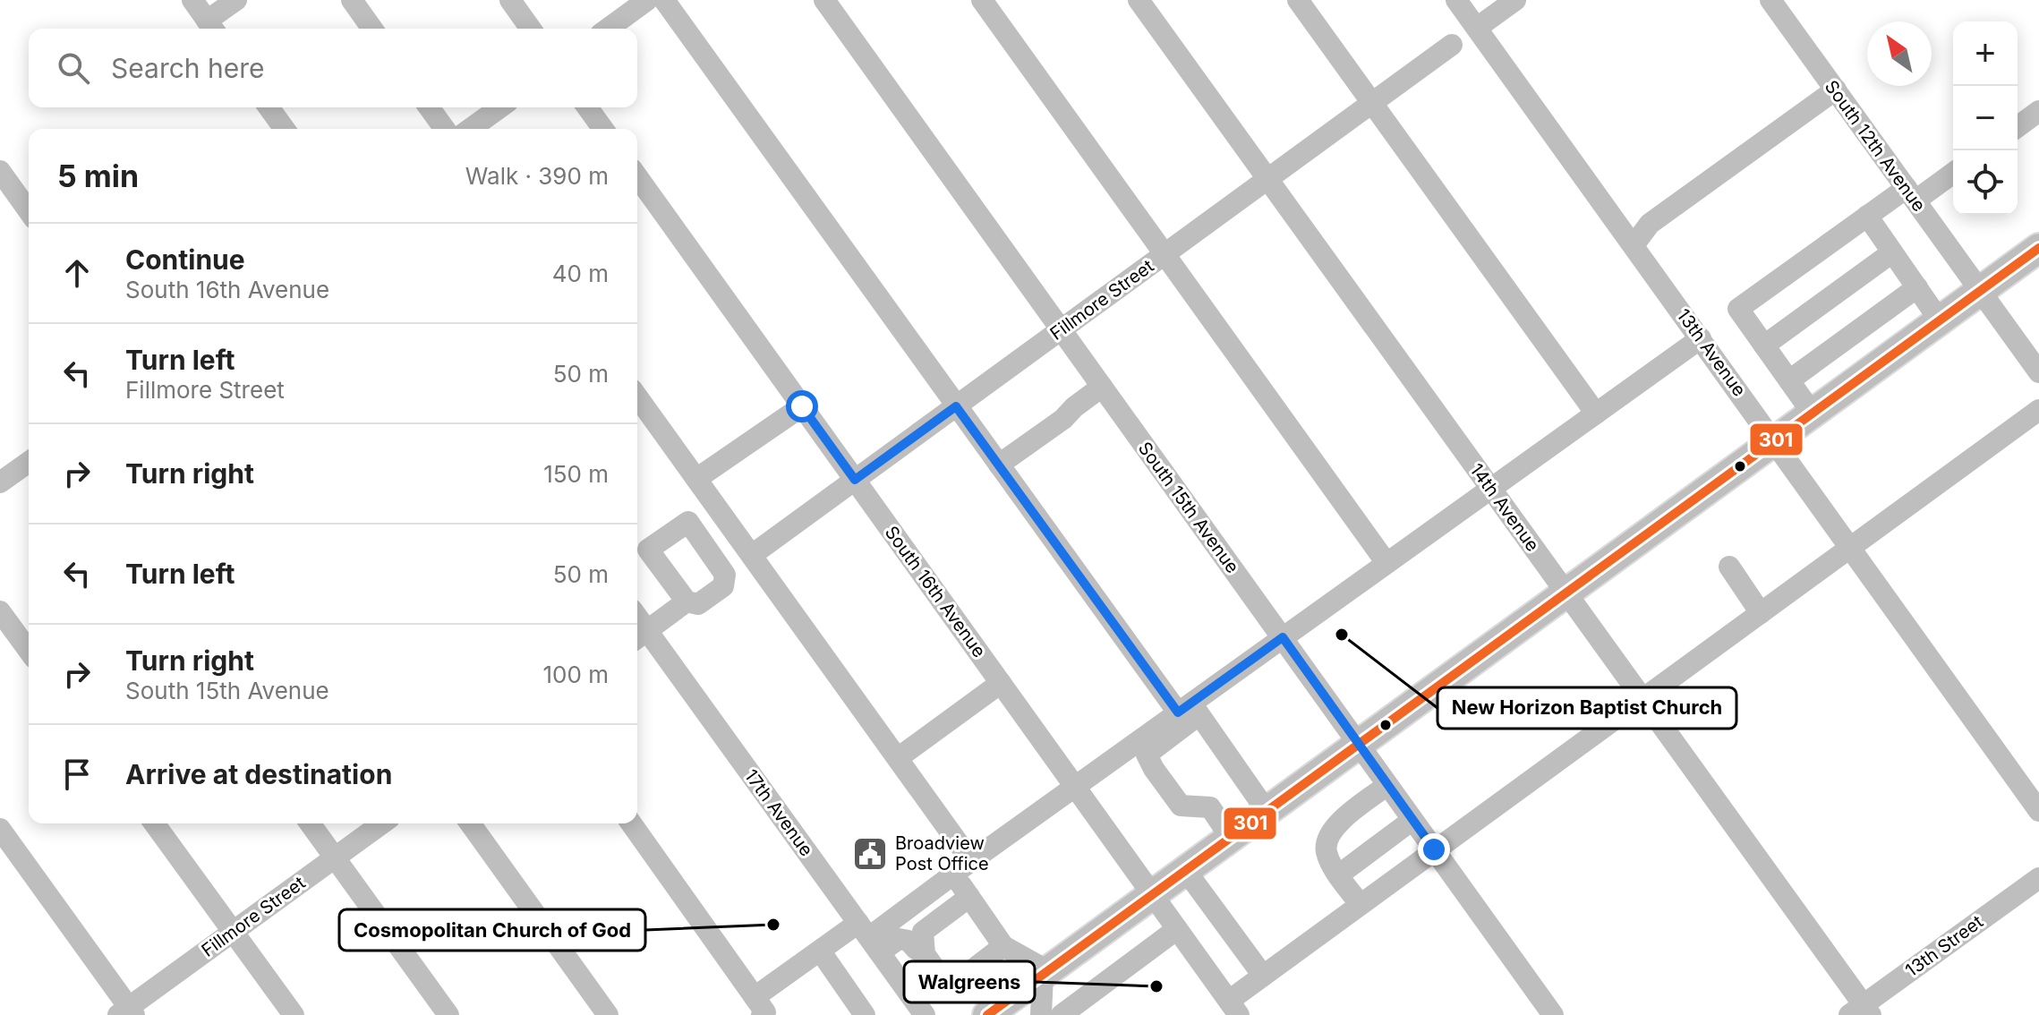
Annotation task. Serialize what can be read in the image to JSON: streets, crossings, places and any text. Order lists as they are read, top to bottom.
{
  "streets": {
    "street": [
      "South 12th Avenue",
      "Fillmore Street",
      "13th Avenue",
      "South 15th Avenue",
      "14th Avenue",
      "South 16th Avenue",
      "17th Avenue",
      "13th Street"
    ]
  },
  "crossings": [
    ["Fillmore Street", "South 15th Avenue"],
    ["Fillmore Street", "14th Avenue"],
    ["Fillmore Street", "South 16th Avenue"],
    ["14th Avenue", "13th Street"]
  ],
  "places": {
    "other": ["New Horizon Baptist Church", "Cosmopolitan Church of God", "Walgreens"],
    "public building": ["Broadview Post Office"]
  },
  "lines": ["transit line 301"],
  "north": "top left",
  "page": {
    "map_buttons": ["+", "−"],
    "search": "Search here",
    "heading": ["5 min", "Walk · 390 m"],
    "list": [
      ["Continue", "South 16th Avenue", "40 m"],
      ["Turn left", "Fillmore Street", "50 m"],
      ["Turn right", "150 m"],
      ["Turn left", "50 m"],
      ["Turn right", "South 15th Avenue", "100 m"],
      "Arrive at destination"
    ]
  }
}
